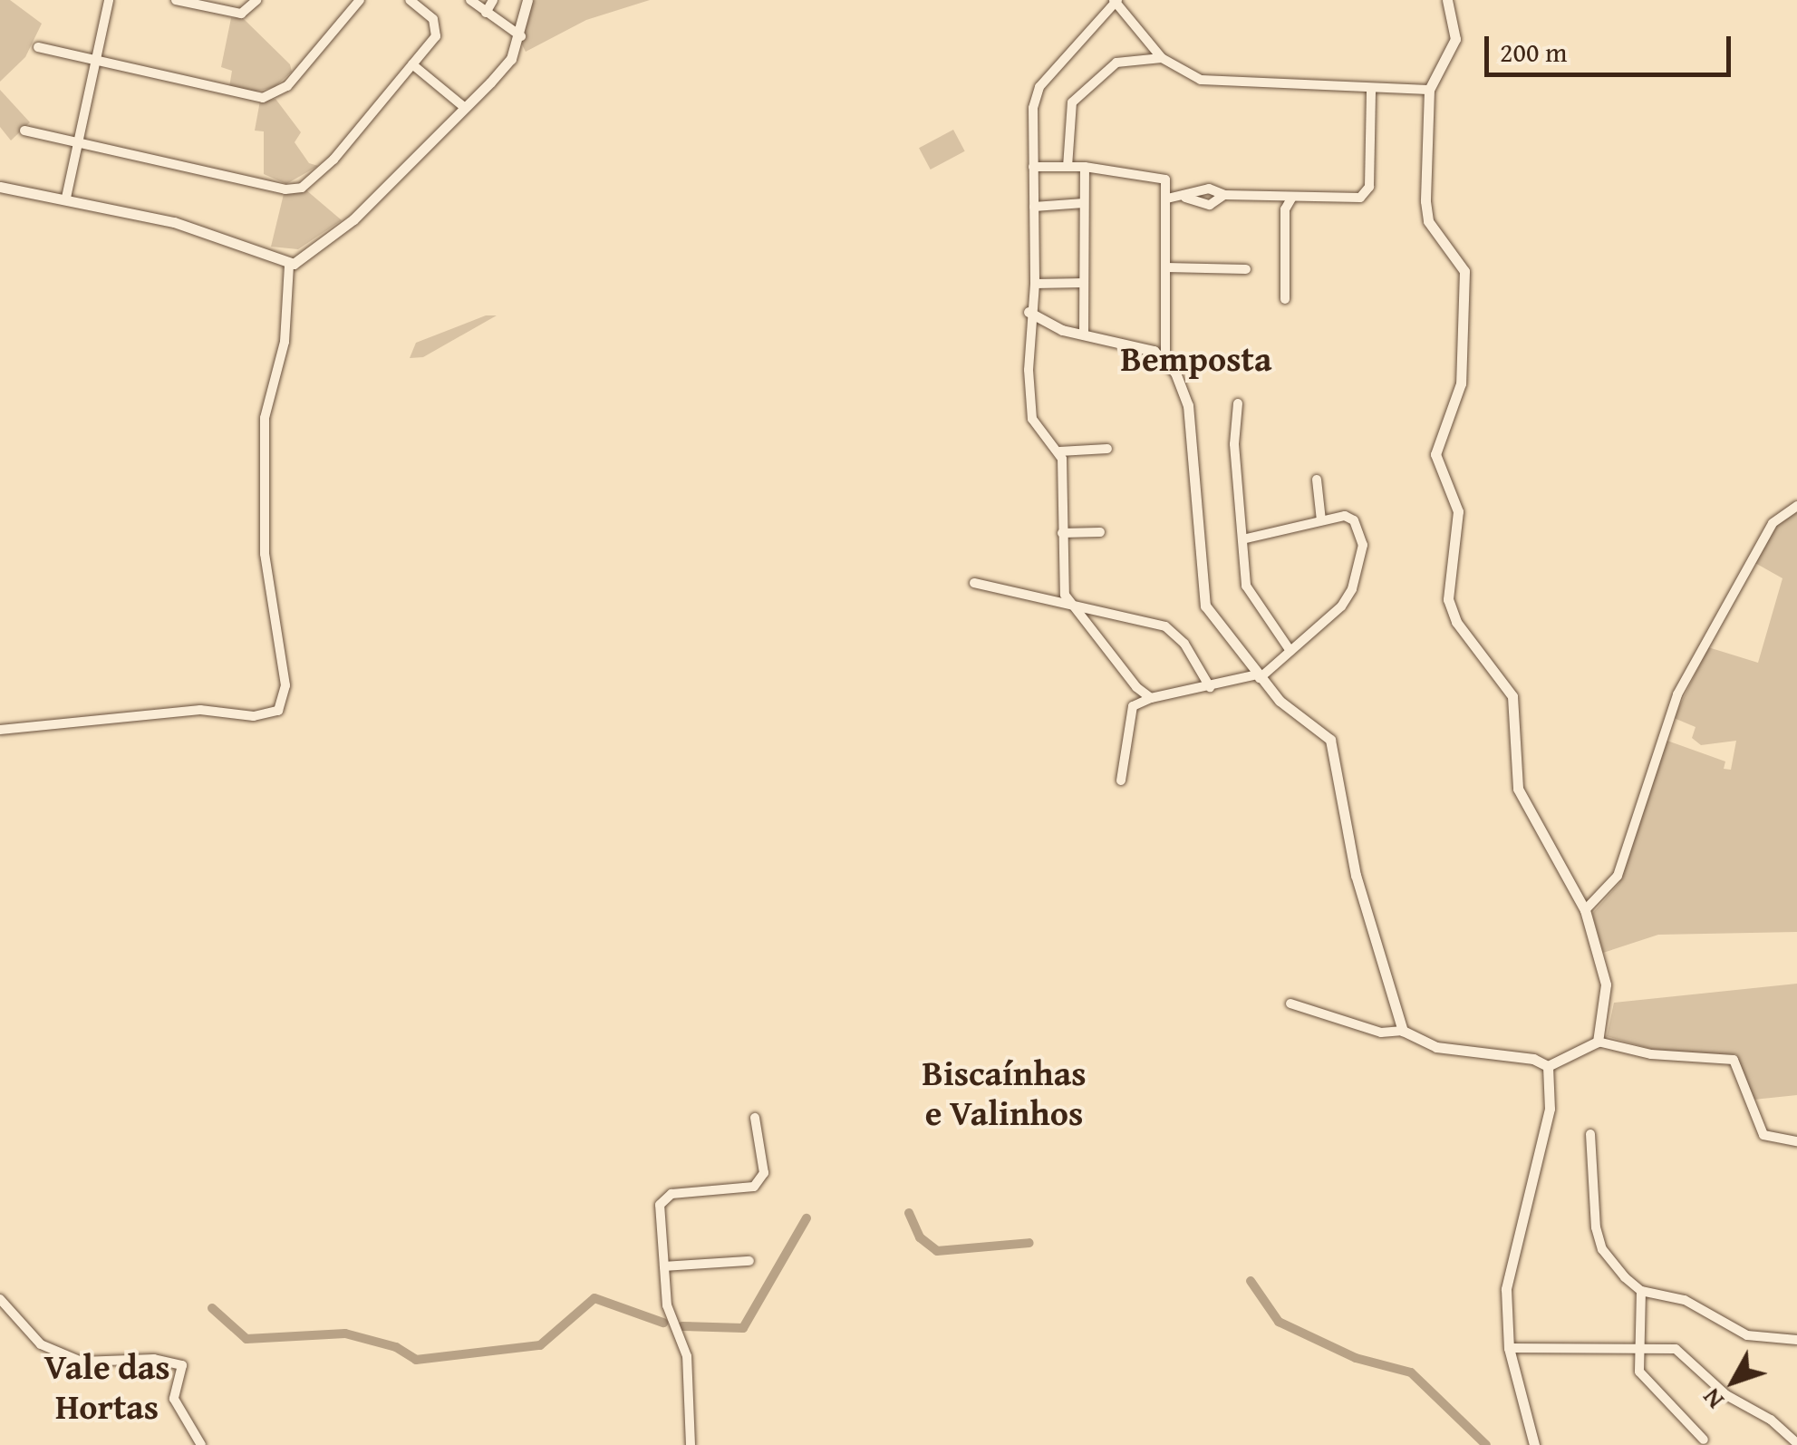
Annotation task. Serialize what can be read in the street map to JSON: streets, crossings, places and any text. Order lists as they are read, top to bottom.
{
  "districts": ["Bemposta", "Biscaínhas e Valinhos", "Vale das Hortas"],
  "scale_bar": "200 m",
  "north": "bottom left"
}
